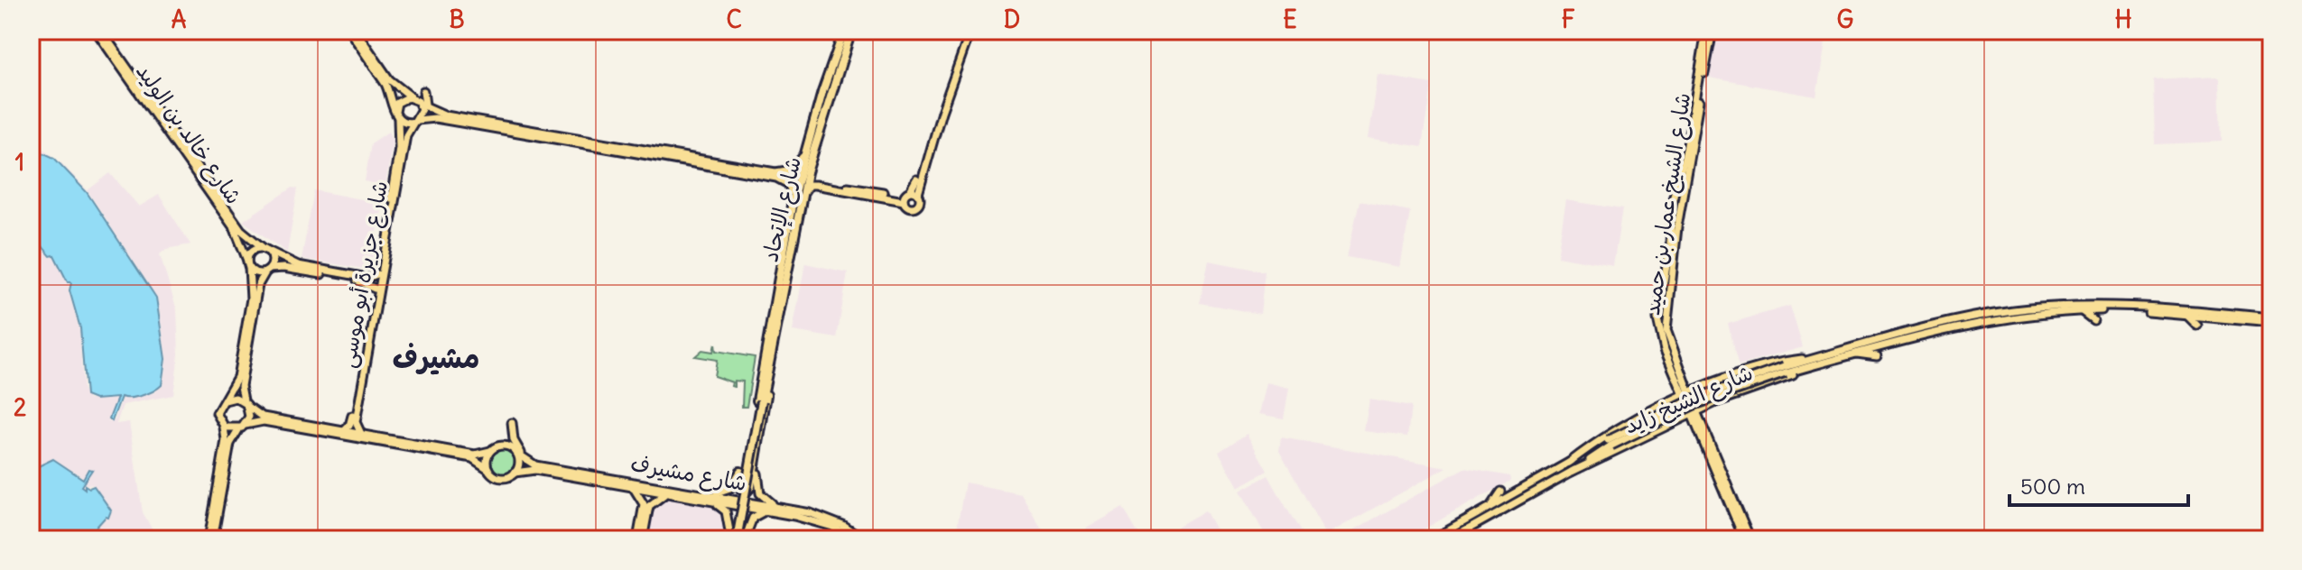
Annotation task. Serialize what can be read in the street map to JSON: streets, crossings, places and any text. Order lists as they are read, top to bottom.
{
  "streets": {
    "highway": ["شارع الإتحاد"],
    "main road": [
      "شارع خالد بن الوليد",
      "شارع الشيخ عمار بن حميد",
      "شارع جزيرة أبو موسى",
      "شارع الشيخ زايد",
      "شارع مشيرف"
    ]
  },
  "crossings": [
    ["شارع خالد بن الوليد", "شارع جزيرة أبو موسى"],
    ["شارع الشيخ عمار بن حميد", "شارع الشيخ زايد"]
  ],
  "districts": ["مشيرف"],
  "scale_bar": "500 m",
  "grid": {
    "columns": [
      "A",
      "B",
      "C",
      "D",
      "E",
      "F",
      "G",
      "H"
    ],
    "rows": ["1", "2"]
  }
}
